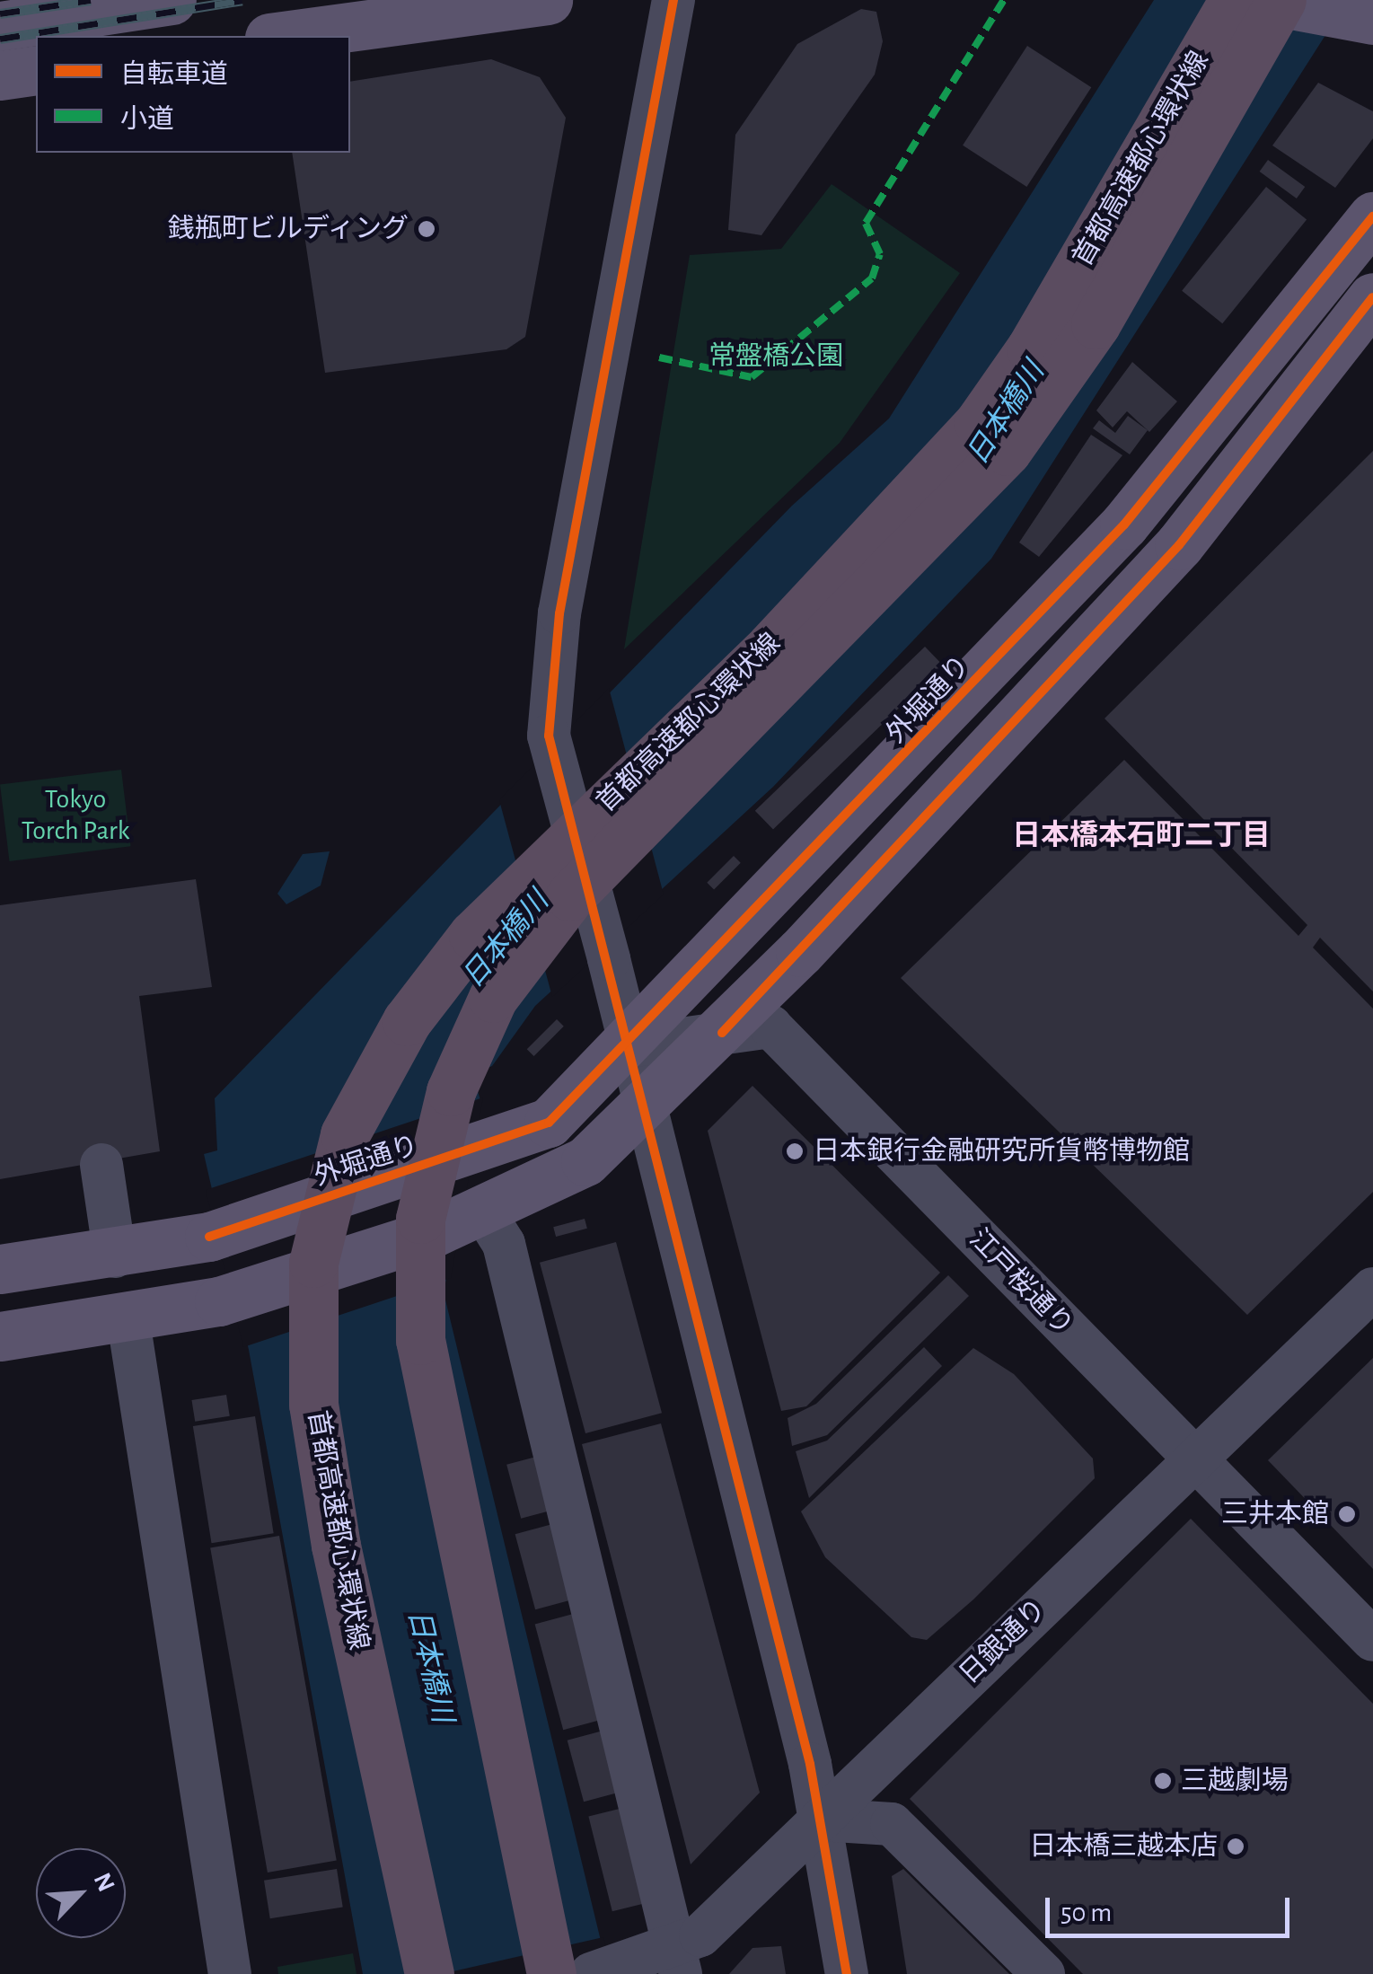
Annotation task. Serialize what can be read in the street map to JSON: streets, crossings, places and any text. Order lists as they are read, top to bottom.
{
  "streets": {
    "highway": ["首都高速都心環状線"],
    "main road": ["外堀通り"],
    "street": ["江戸桜通り", "日銀通り"]
  },
  "crossings": [
    ["外堀通り", "江戸桜通り"],
    ["江戸桜通り", "日銀通り"]
  ],
  "districts": ["日本橋本石町二丁目"],
  "water": ["日本橋川"],
  "parks": ["常盤橋公園", "Tokyo Torch Park"],
  "places": [
    "銭瓶町ビルディング",
    "日本銀行金融研究所貨幣博物館",
    "三井本館",
    "三越劇場",
    "日本橋三越本店"
  ],
  "legend": ["自転車道", "小道"],
  "scale_bar": "50 m",
  "north": "top right"
}
